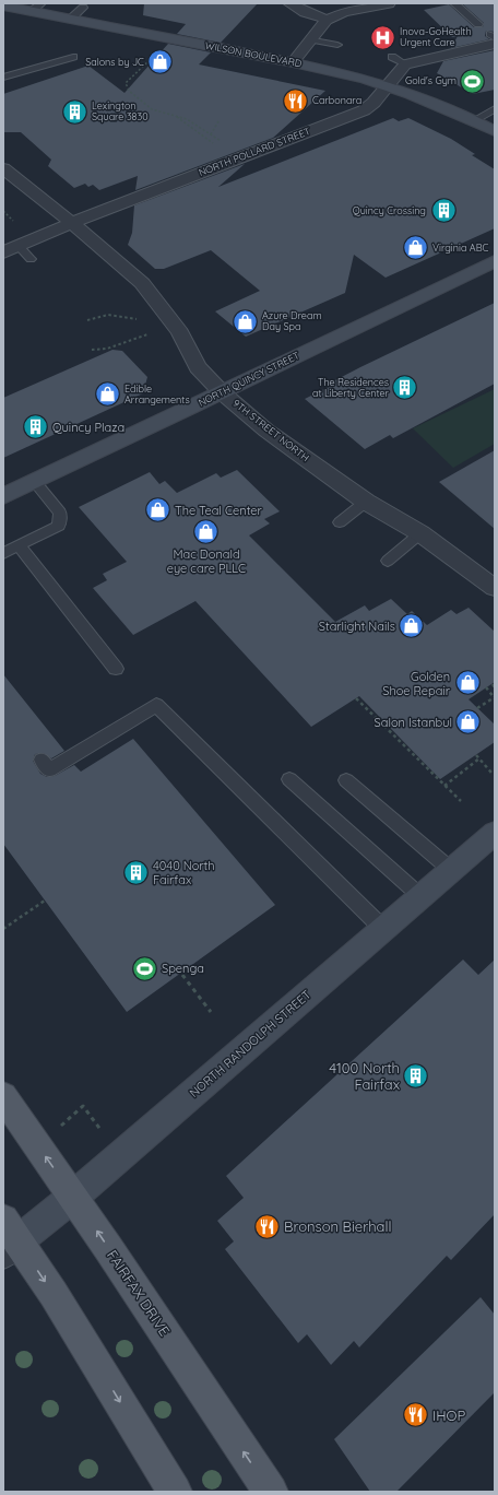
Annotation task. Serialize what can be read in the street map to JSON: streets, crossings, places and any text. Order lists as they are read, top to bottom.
{
  "streets": {
    "main road": [
      "WILSON BOULEVARD",
      "NORTH QUINCY STREET",
      "NORTH RANDOLPH STREET",
      "FAIRFAX DRIVE"
    ],
    "street": ["NORTH POLLARD STREET", "9TH STREET NORTH"]
  },
  "crossings": [
    ["WILSON BOULEVARD", "NORTH POLLARD STREET"],
    ["NORTH POLLARD STREET", "9TH STREET NORTH"],
    ["NORTH QUINCY STREET", "9TH STREET NORTH"],
    ["NORTH RANDOLPH STREET", "FAIRFAX DRIVE"]
  ],
  "places": {
    "hospital": ["Inova-GoHealth Urgent Care"],
    "shop": [
      "Salons by JC",
      "Virginia ABC",
      "Azure Dream Day Spa",
      "Edible Arrangements",
      "The Teal Center",
      "Mac Donald eye care PLLC",
      "Starlight Nails",
      "Golden Shoe Repair",
      "Salon Istanbul"
    ],
    "sports": ["Gold's Gym", "Spenga"],
    "restaurant": ["Carbonara", "Bronson Bierhall", "IHOP"],
    "building": [
      "Lexington Square 3830",
      "Quincy Crossing",
      "The Residences at Liberty Center",
      "Quincy Plaza",
      "4040 North Fairfax",
      "4100 North Fairfax"
    ]
  }
}
